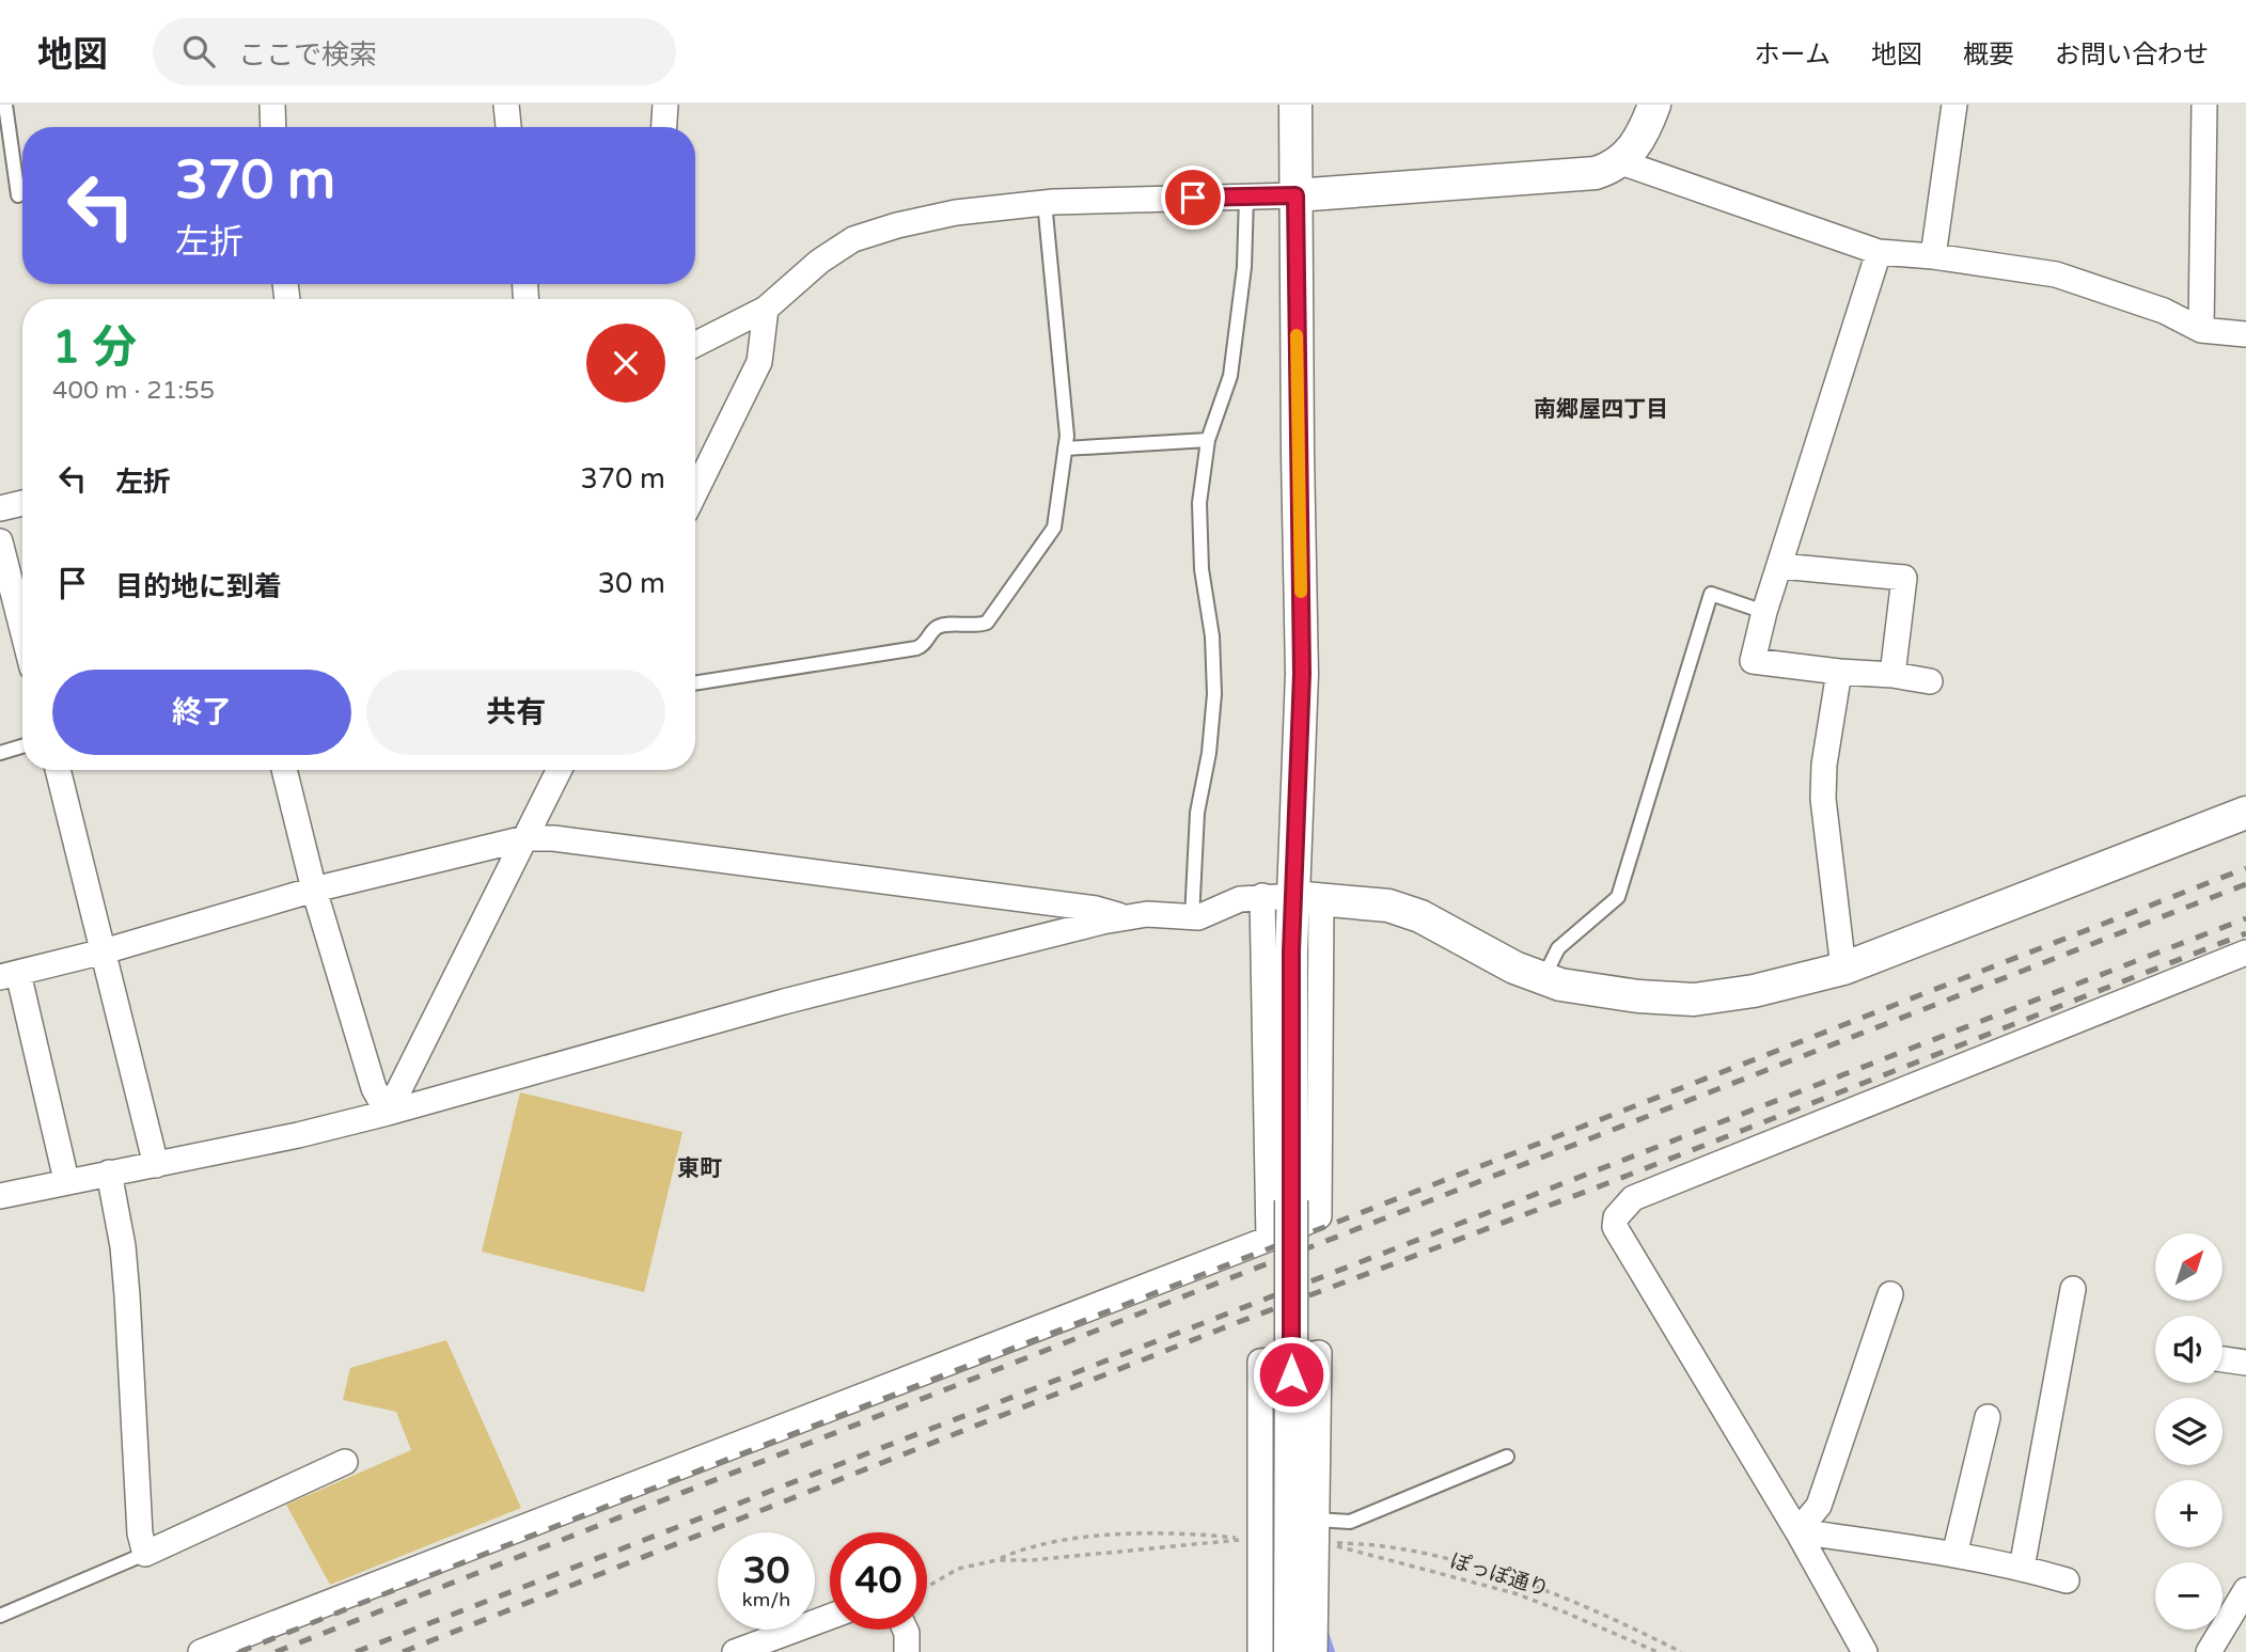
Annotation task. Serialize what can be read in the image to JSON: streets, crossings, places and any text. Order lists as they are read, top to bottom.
{
  "streets": {
    "path": ["ぽっぽ通り"]
  },
  "districts": ["南郷屋四丁目", "東町"],
  "north": "top right",
  "page": {
    "header": "地図",
    "search": "ここで検索",
    "nav": [
      "ホーム",
      "地図",
      "概要",
      "お問い合わせ"
    ],
    "turn": ["370 m", "左折"],
    "heading": ["1 分", "400 m · 21:55"],
    "list": [
      {
        "name": "左折",
        "value": "370 m"
      },
      {
        "name": "目的地に到着",
        "value": "30 m"
      }
    ],
    "buttons": ["終了", "共有"],
    "map_buttons": ["+", "−"],
    "speed": "30 km/h",
    "limit": "40"
  }
}
